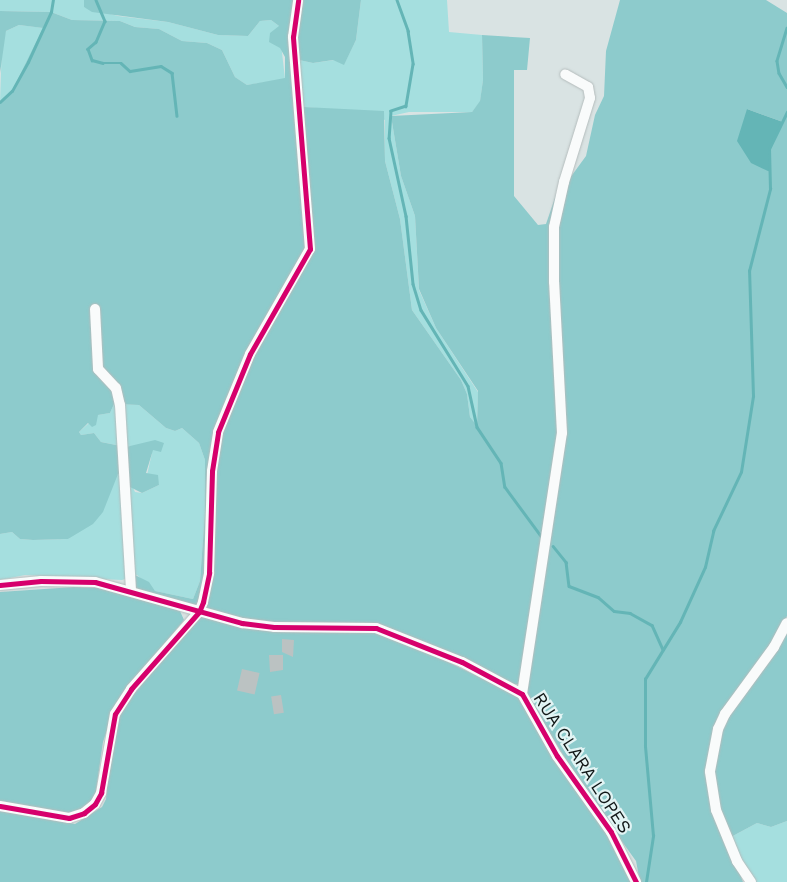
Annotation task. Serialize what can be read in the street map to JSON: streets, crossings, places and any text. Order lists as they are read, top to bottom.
{
  "streets": {
    "street": ["RUA CLARA LOPES"]
  }
}
